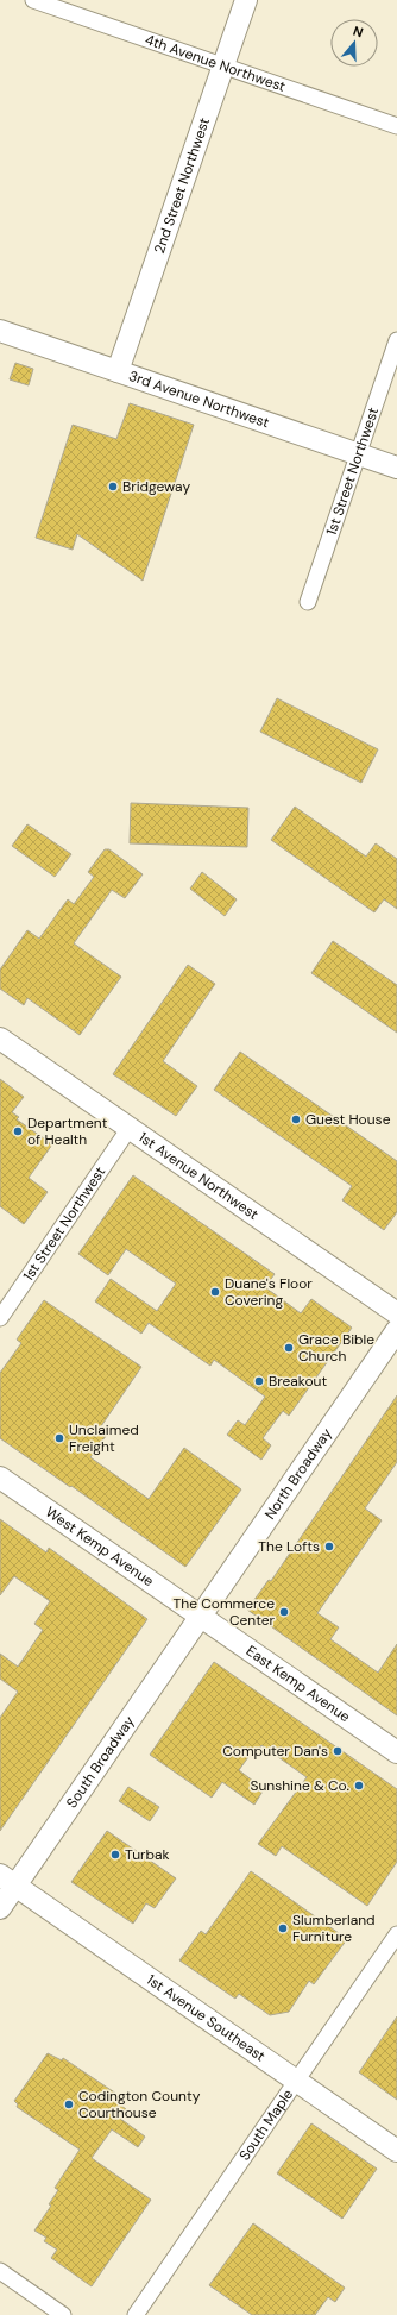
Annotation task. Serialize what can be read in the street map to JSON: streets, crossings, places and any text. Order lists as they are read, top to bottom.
{
  "streets": {
    "street": [
      "4th Avenue Northwest",
      "2nd Street Northwest",
      "3rd Avenue Northwest",
      "1st Street Northwest",
      "1st Avenue Northwest",
      "North Broadway",
      "West Kemp Avenue",
      "East Kemp Avenue",
      "South Broadway",
      "1st Avenue Southeast",
      "South Maple"
    ]
  },
  "crossings": [
    ["4th Avenue Northwest", "2nd Street Northwest"],
    ["2nd Street Northwest", "3rd Avenue Northwest"],
    ["3rd Avenue Northwest", "1st Street Northwest"],
    ["1st Street Northwest", "1st Avenue Northwest"],
    ["North Broadway", "West Kemp Avenue"],
    ["North Broadway", "East Kemp Avenue"],
    ["North Broadway", "South Broadway"],
    ["West Kemp Avenue", "East Kemp Avenue"],
    ["West Kemp Avenue", "South Broadway"],
    ["East Kemp Avenue", "South Broadway"],
    ["South Broadway", "1st Avenue Southeast"],
    ["1st Avenue Southeast", "South Maple"]
  ],
  "places": [
    "Bridgeway",
    "Guest House",
    "Department of Health",
    "Duane's Floor Covering",
    "Grace Bible Church",
    "Breakout",
    "Unclaimed Freight",
    "The Lofts",
    "The Commerce Center",
    "Computer Dan's",
    "Sunshine & Co.",
    "Turbak",
    "Slumberland Furniture",
    "Codington County Courthouse"
  ],
  "north": "top"
}
